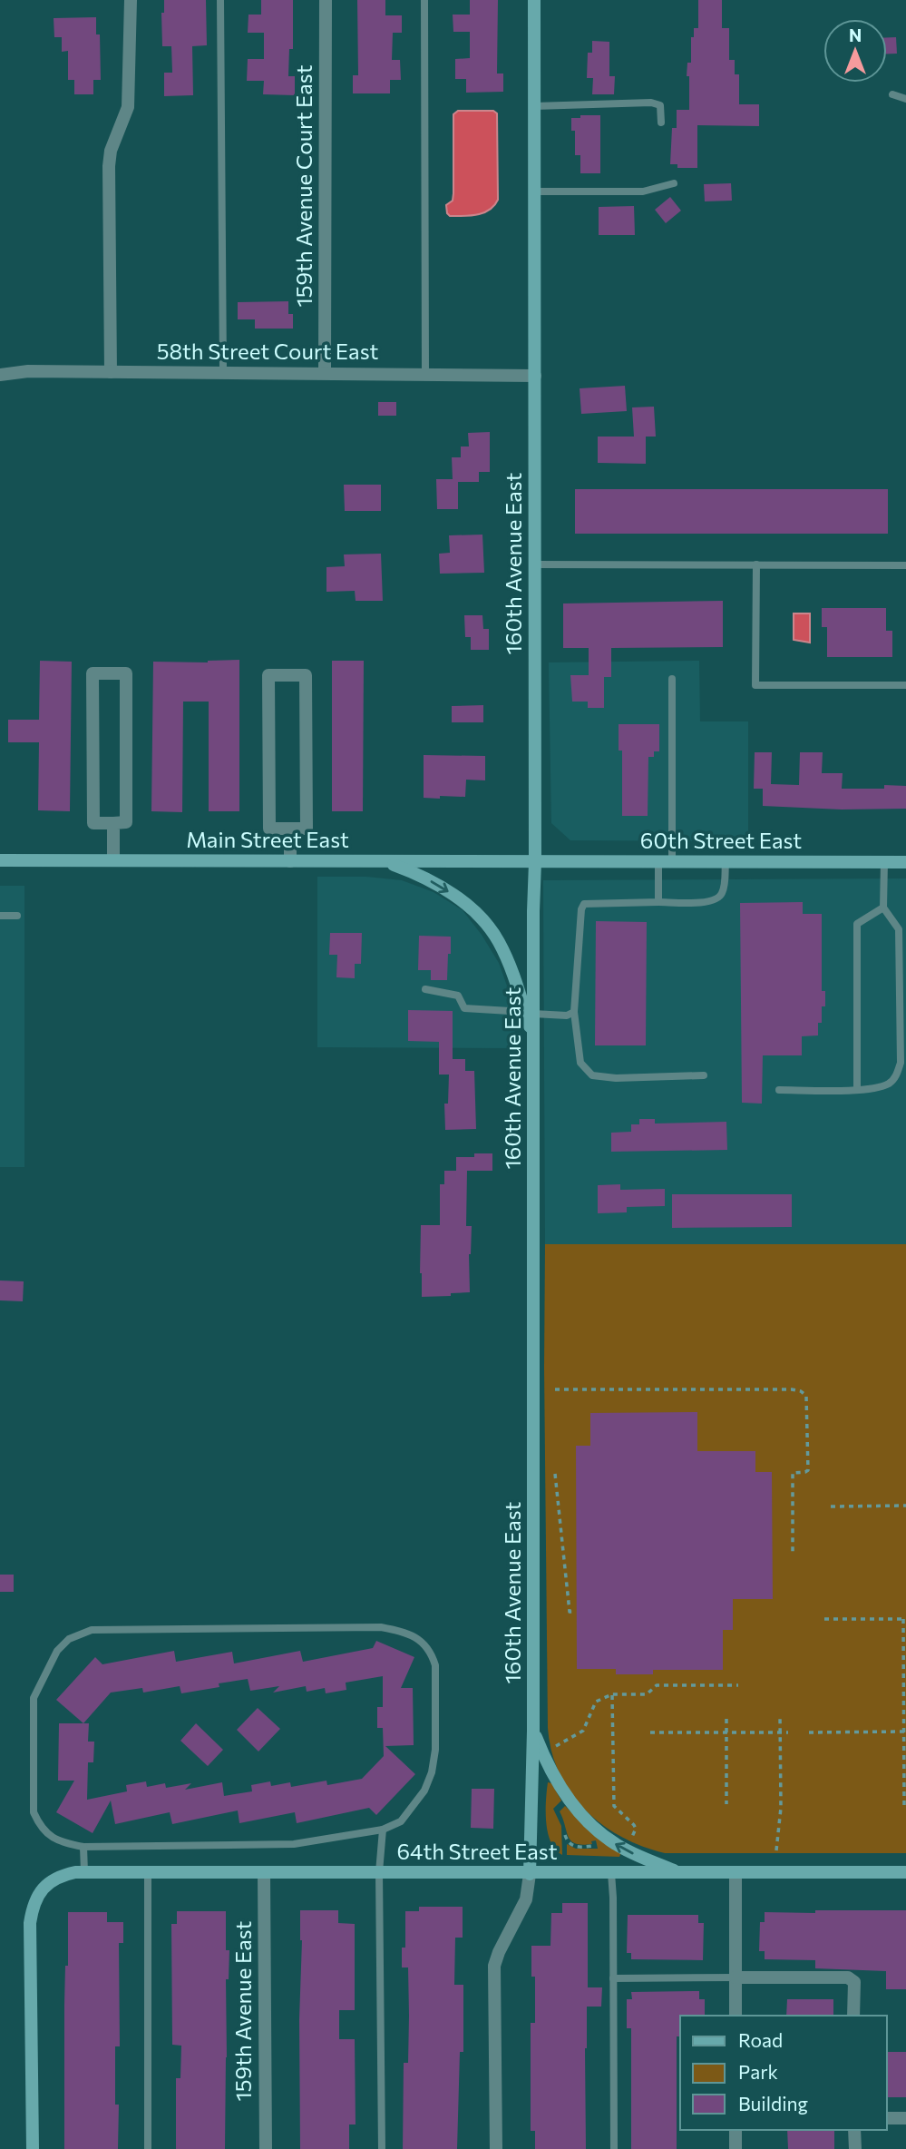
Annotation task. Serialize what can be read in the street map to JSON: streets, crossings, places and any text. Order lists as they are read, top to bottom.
{
  "streets": {
    "street": [
      "159th Avenue Court East",
      "58th Street Court East",
      "160th Avenue East",
      "Main Street East",
      "60th Street East",
      "64th Street East",
      "159th Avenue East"
    ]
  },
  "crossings": [
    ["159th Avenue Court East", "58th Street Court East"],
    ["58th Street Court East", "160th Avenue East"],
    ["160th Avenue East", "Main Street East"],
    ["160th Avenue East", "60th Street East"],
    ["160th Avenue East", "64th Street East"],
    ["Main Street East", "60th Street East"],
    ["64th Street East", "159th Avenue East"]
  ],
  "legend": ["Road", "Park", "Building"],
  "north": "top"
}
